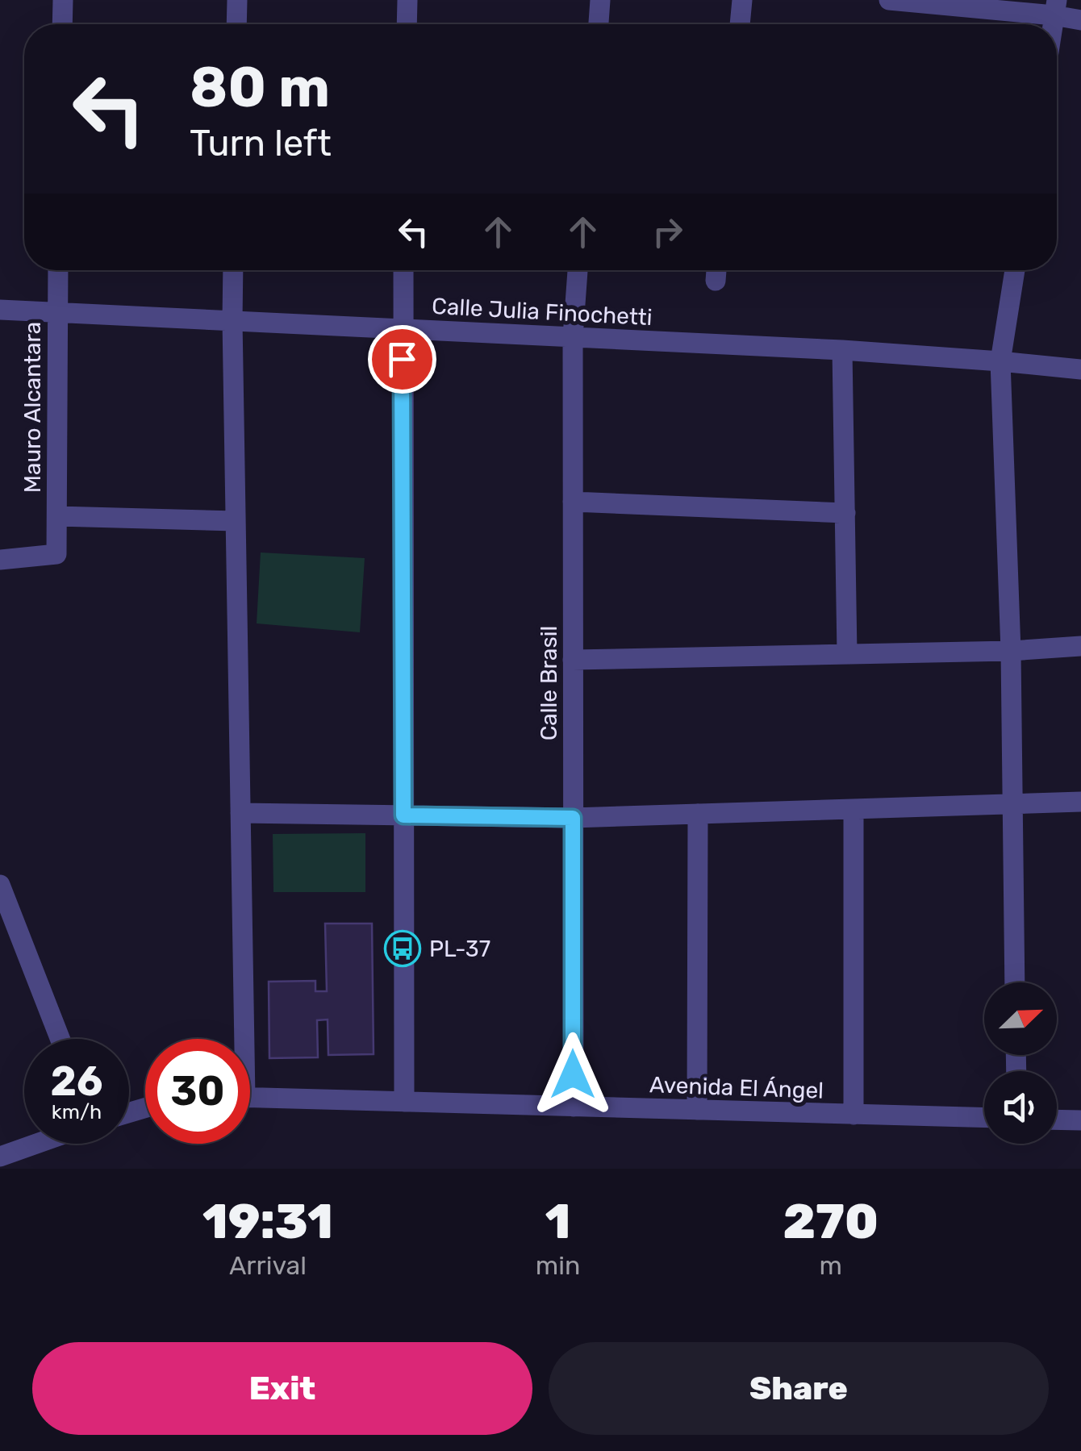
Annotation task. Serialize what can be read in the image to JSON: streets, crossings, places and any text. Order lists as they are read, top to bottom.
{
  "streets": {
    "street": [
      "Calle Julia Finochetti",
      "Mauro Alcantara",
      "Calle Brasil",
      "Avenida El Ángel"
    ]
  },
  "crossings": [
    ["Calle Julia Finochetti", "Mauro Alcantara"],
    ["Calle Julia Finochetti", "Calle Brasil"],
    ["Calle Brasil", "Avenida El Ángel"]
  ],
  "places": {
    "bus stop": ["PL-37"]
  },
  "north": "top right",
  "page": {
    "turn": ["80 m", "Turn left"],
    "speed": "26 km/h",
    "limit": "30",
    "eta": [
      "19:31",
      "Arrival",
      "1",
      "min",
      "270",
      "m"
    ],
    "buttons": ["Exit", "Share"]
  }
}
